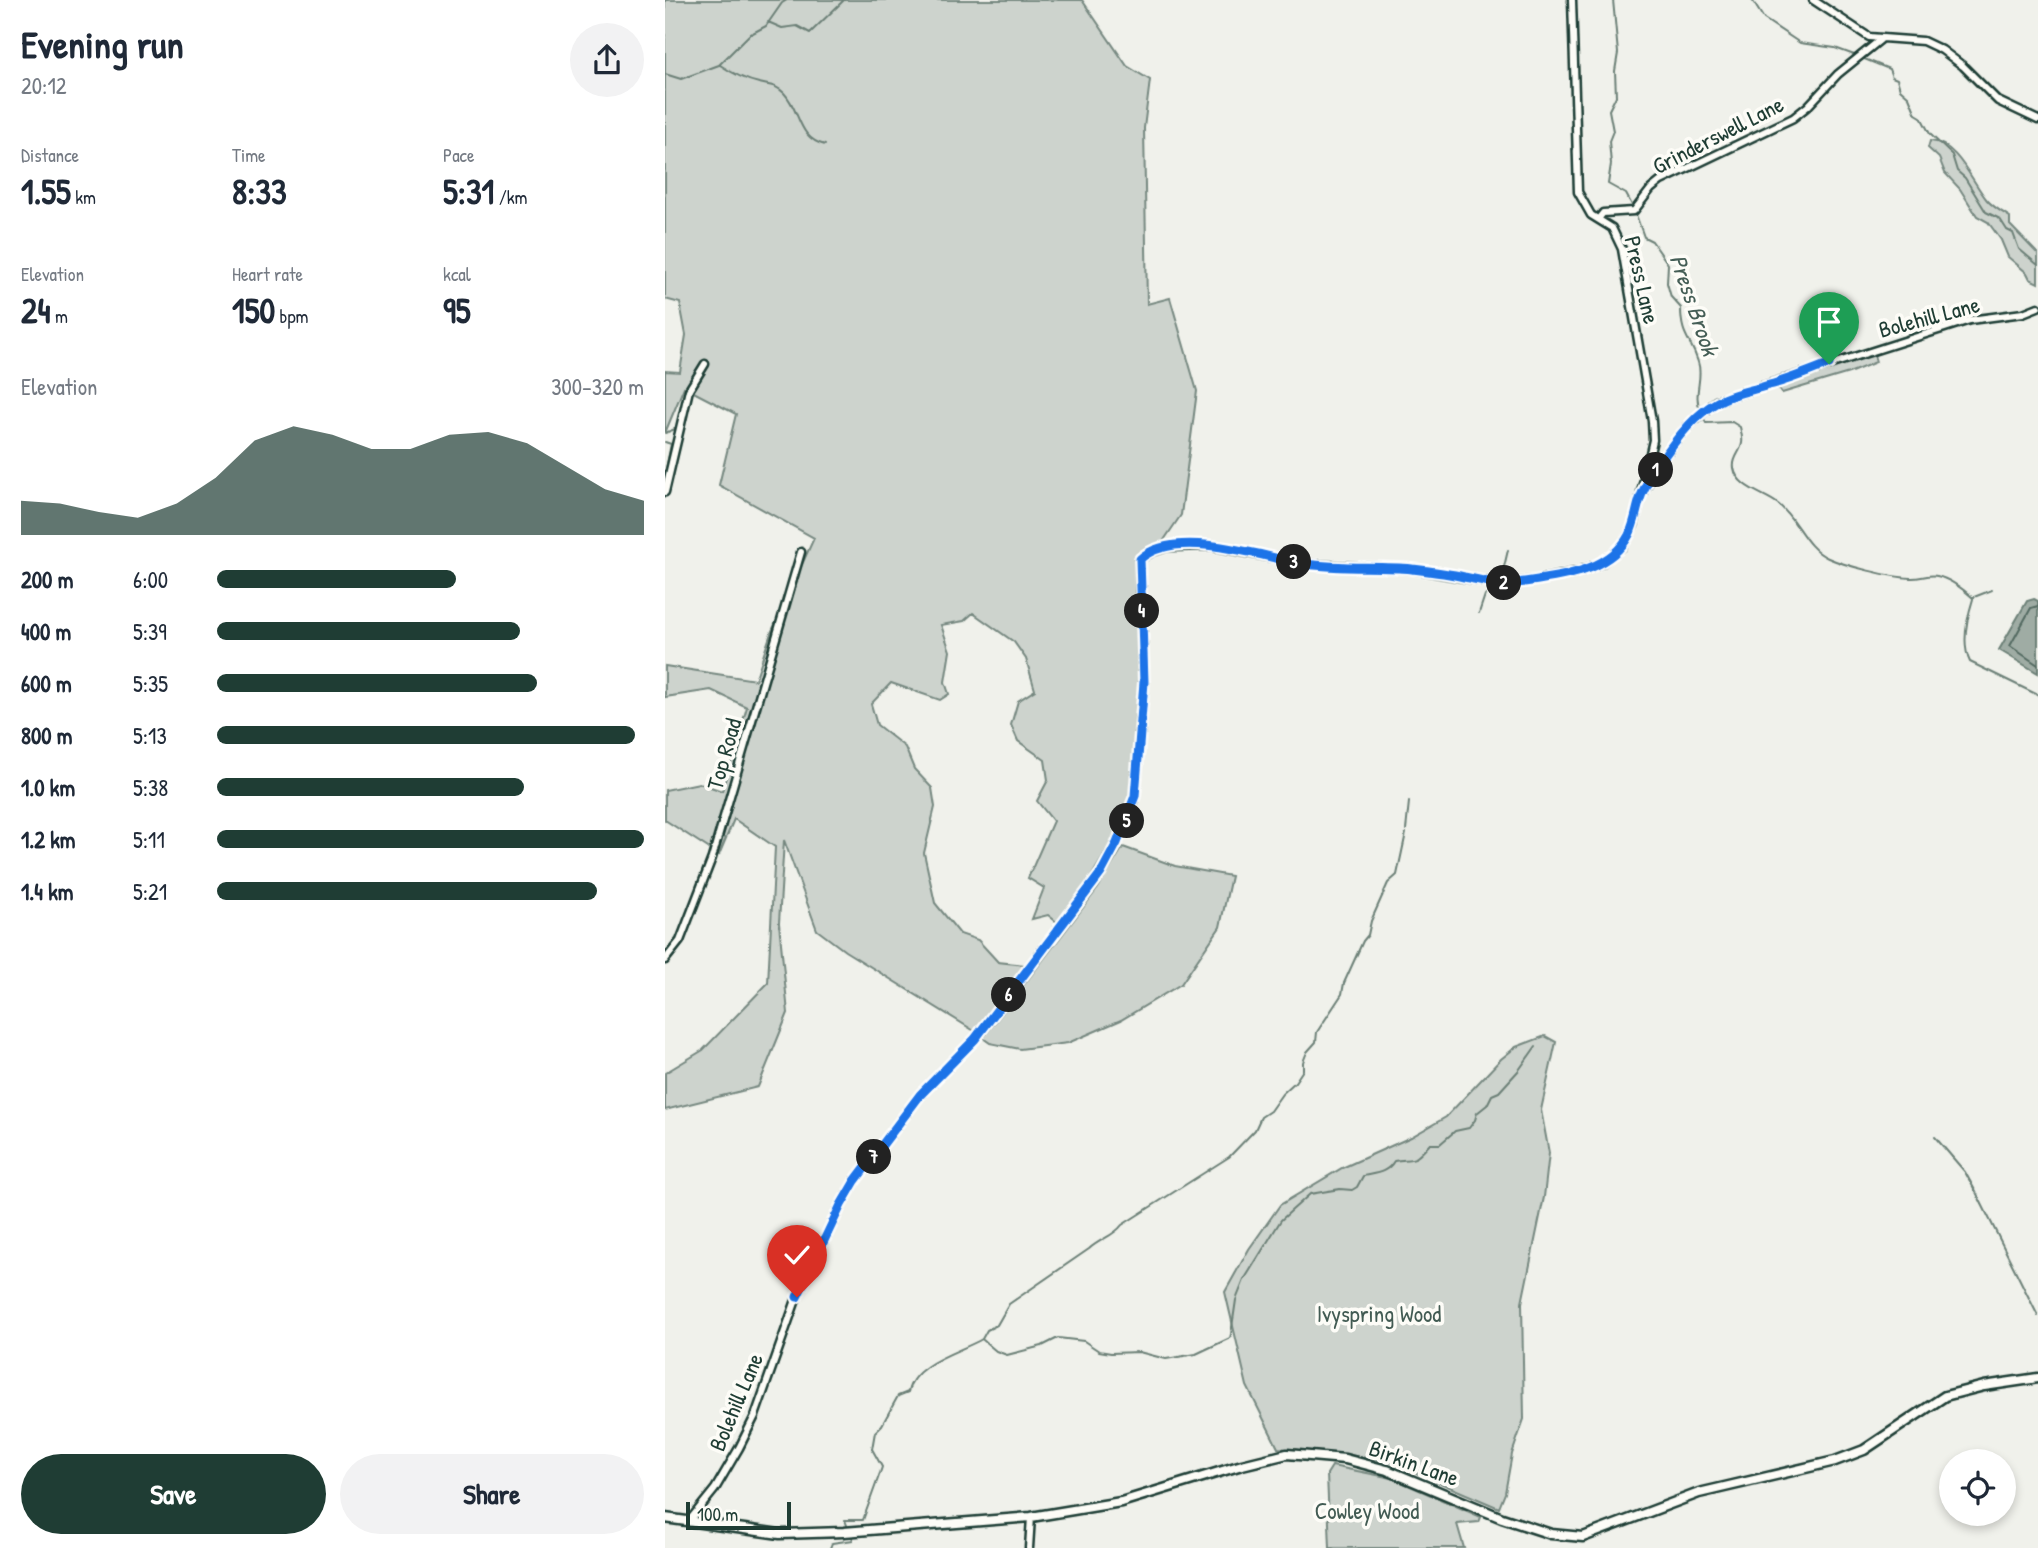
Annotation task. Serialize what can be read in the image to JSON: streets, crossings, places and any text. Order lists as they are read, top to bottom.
{
  "streets": {
    "street": [
      "Grinderswell Lane",
      "Press Lane",
      "Bolehill Lane",
      "Top Road",
      "Birkin Lane"
    ]
  },
  "crossings": [
    ["Grinderswell Lane", "Press Lane"],
    ["Press Lane", "Bolehill Lane"],
    ["Bolehill Lane", "Birkin Lane"]
  ],
  "water": ["Press Brook"],
  "parks": ["Ivyspring Wood", "Cowley Wood"],
  "scale_bar": "100 m",
  "page": {
    "heading": ["Evening run", "20:12"],
    "stats": [
      ["Distance", "1.55 km"],
      ["Time", "8:33"],
      ["Pace", "5:31 /km"],
      ["Elevation", "24 m"],
      ["Heart rate", "150 bpm"],
      ["kcal", "95"]
    ],
    "chart": ["Elevation", "300–320 m"],
    "pins": [
      "1",
      "3",
      "2",
      "4",
      "5",
      "6",
      "7"
    ],
    "list": [
      {
        "name": "200 m",
        "note": "6:00"
      },
      {
        "name": "400 m",
        "note": "5:39"
      },
      {
        "name": "600 m",
        "note": "5:35"
      },
      {
        "name": "800 m",
        "note": "5:13"
      },
      {
        "name": "1.0 km",
        "note": "5:38"
      },
      {
        "name": "1.2 km",
        "note": "5:11"
      },
      {
        "name": "1.4 km",
        "note": "5:21"
      }
    ],
    "buttons": ["Save", "Share"],
    "scale": "100 m"
  }
}
